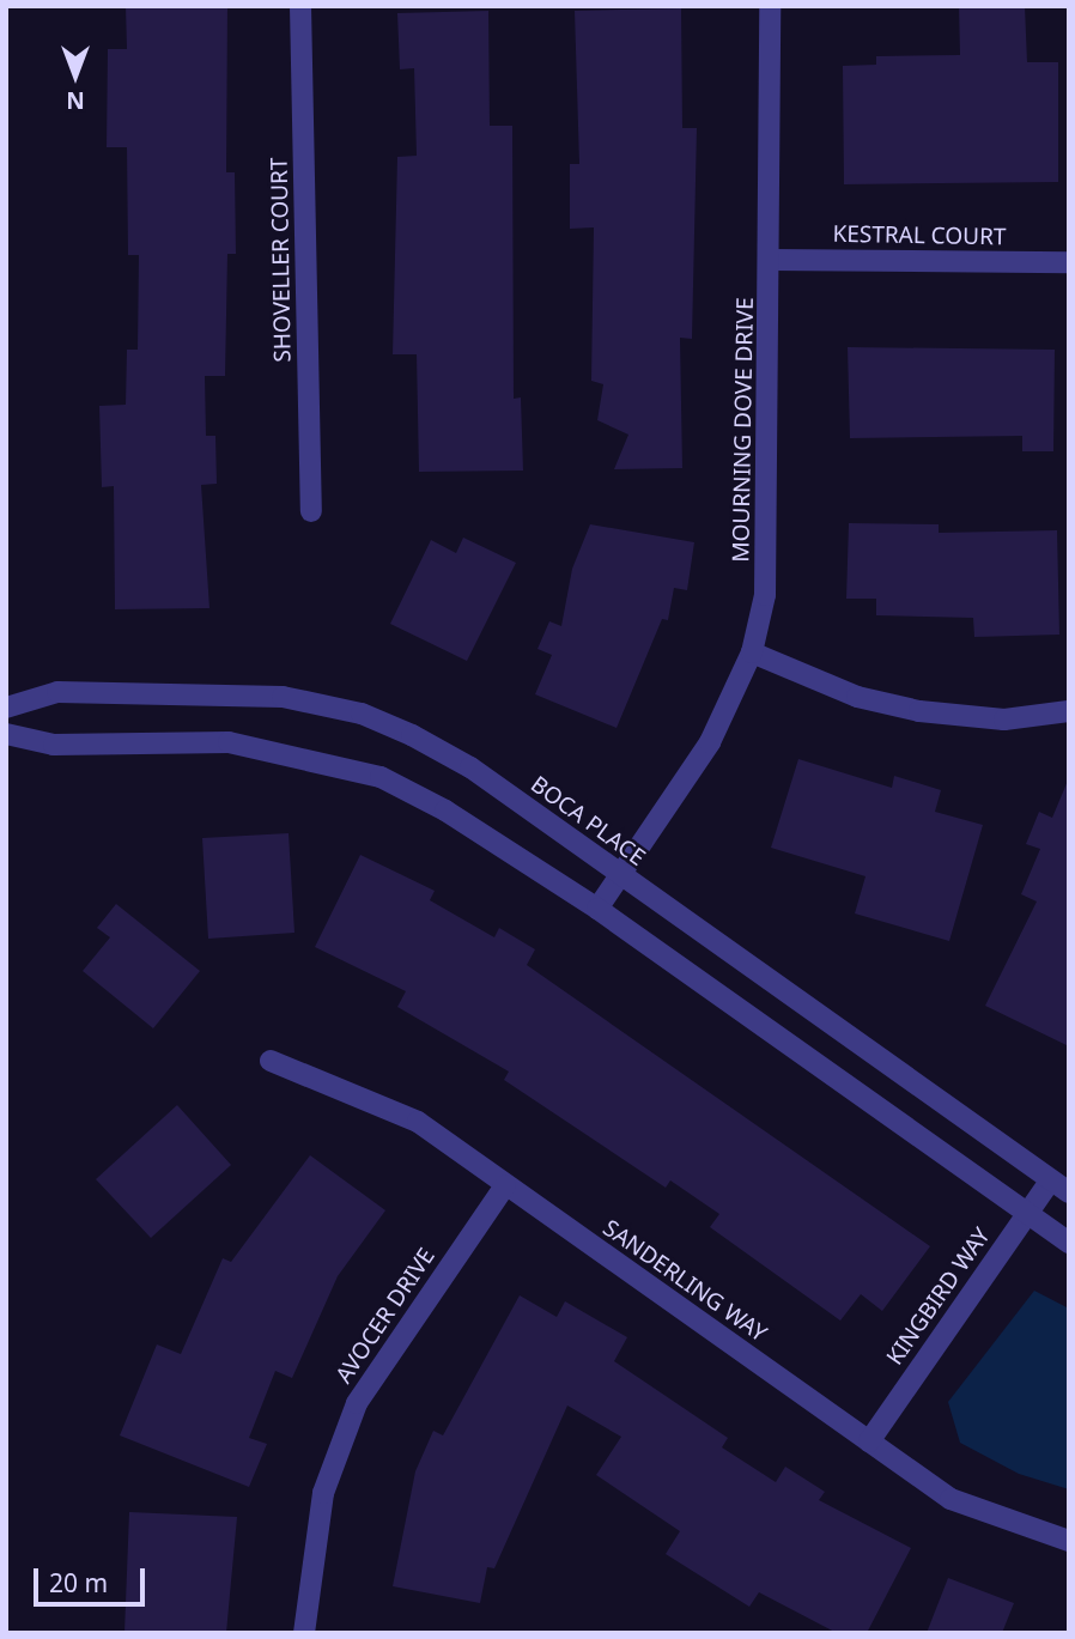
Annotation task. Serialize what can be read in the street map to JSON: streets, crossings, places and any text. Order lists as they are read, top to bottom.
{
  "streets": {
    "street": [
      "KESTRAL COURT",
      "SHOVELLER COURT",
      "MOURNING DOVE DRIVE",
      "BOCA PLACE",
      "SANDERLING WAY",
      "KINGBIRD WAY",
      "AVOCER DRIVE"
    ]
  },
  "crossings": [
    ["KESTRAL COURT", "MOURNING DOVE DRIVE"],
    ["MOURNING DOVE DRIVE", "BOCA PLACE"],
    ["BOCA PLACE", "KINGBIRD WAY"],
    ["SANDERLING WAY", "KINGBIRD WAY"],
    ["SANDERLING WAY", "AVOCER DRIVE"]
  ],
  "scale_bar": "20 m",
  "north": "bottom"
}
